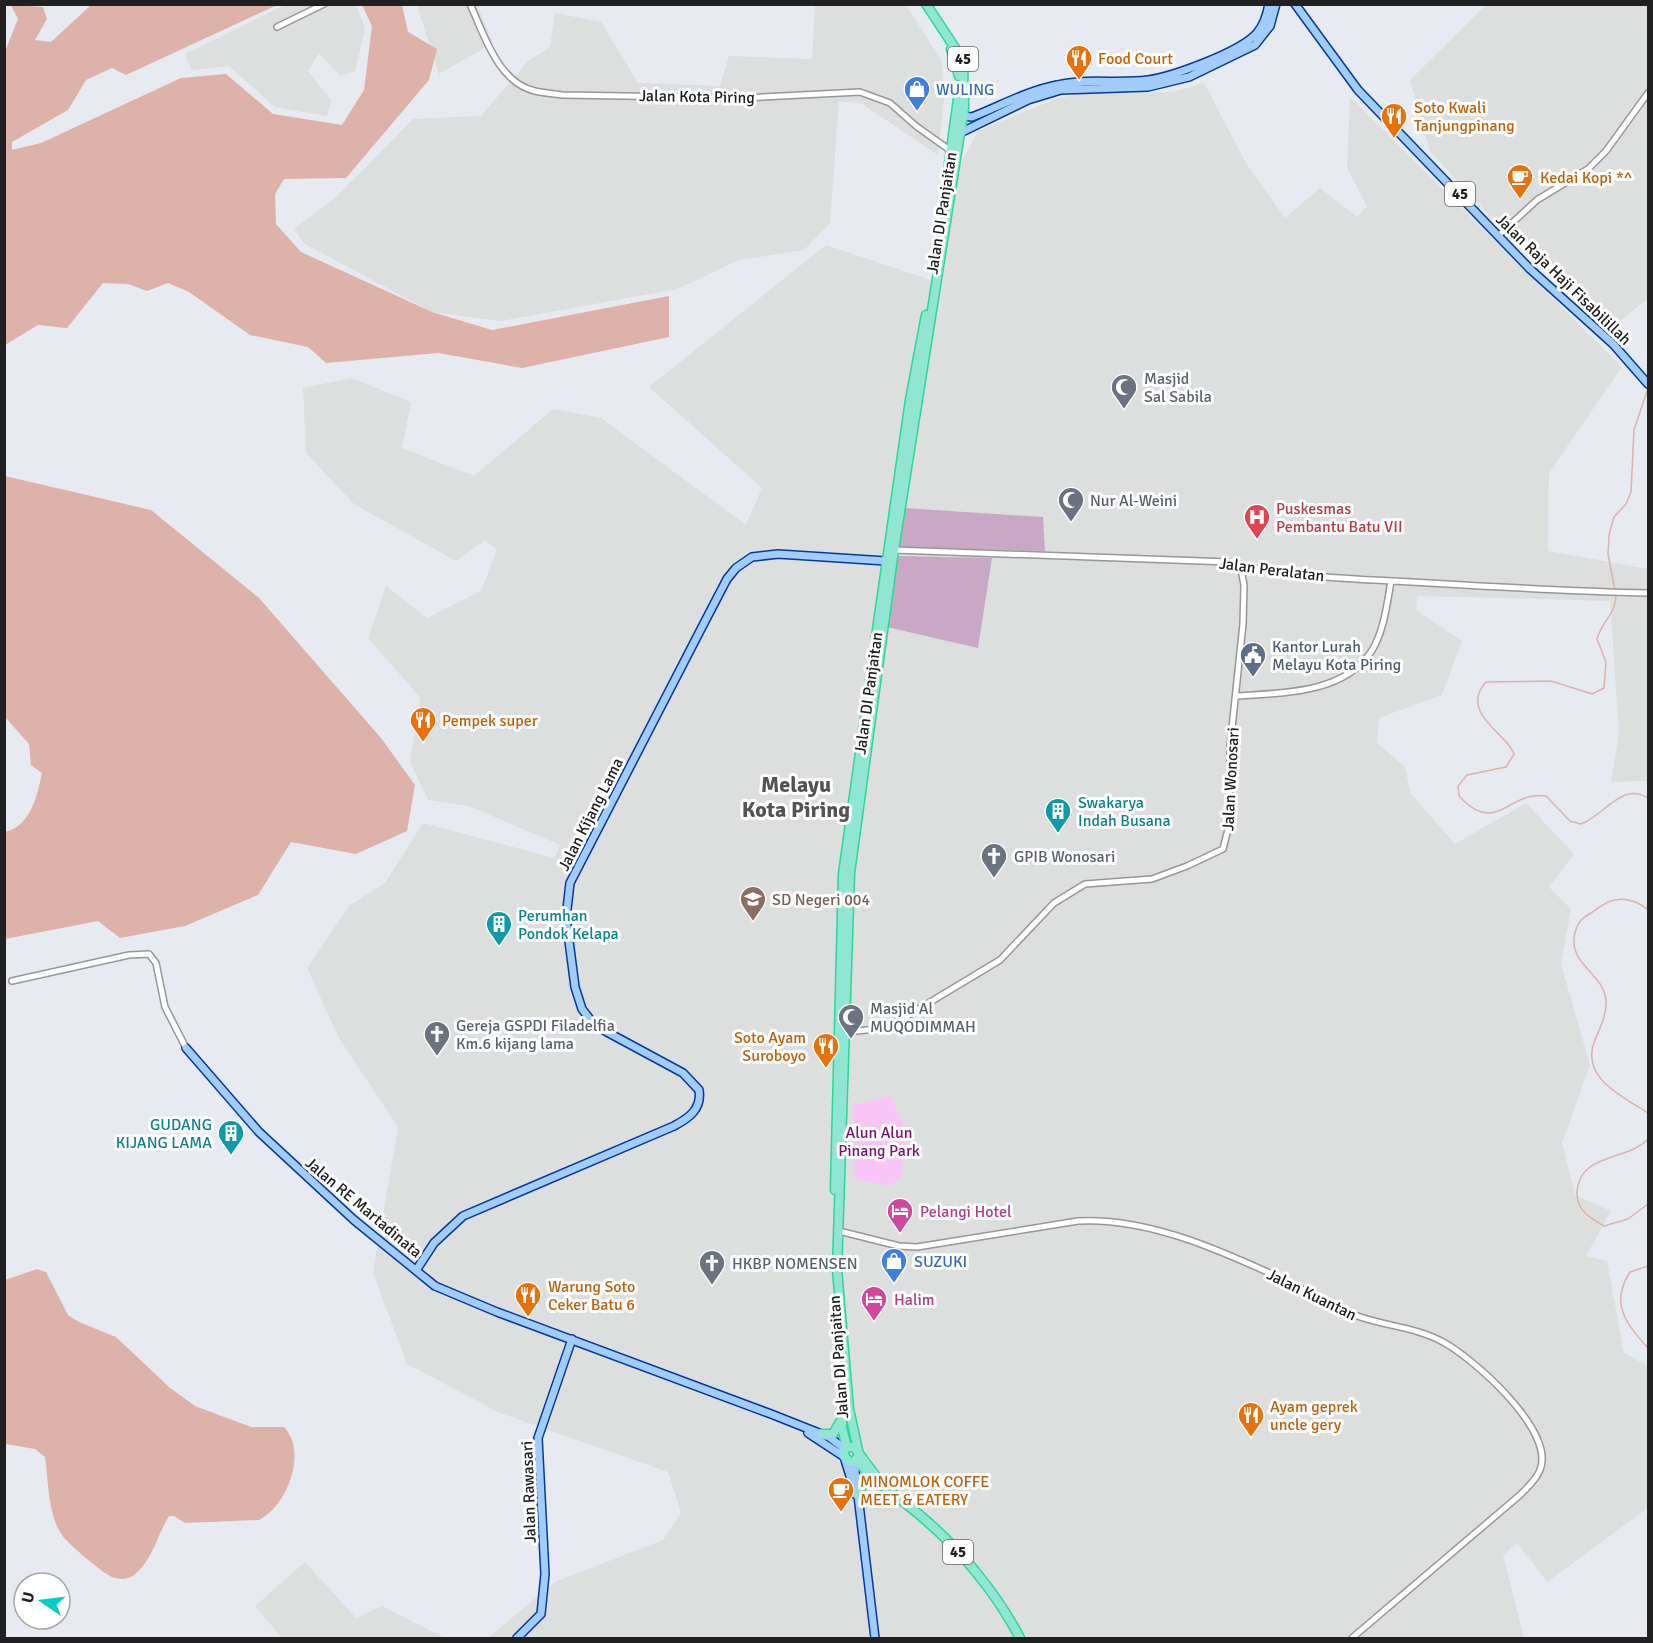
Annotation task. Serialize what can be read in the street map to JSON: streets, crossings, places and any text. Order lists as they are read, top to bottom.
{
  "streets": {
    "highway": ["45", "Jalan DI Panjaitan"],
    "main road": [
      "Jalan Raja Haji Fisabilillah",
      "Jalan Kijang Lama",
      "Jalan RE Martadinata",
      "Jalan Rawasari"
    ],
    "street": [
      "Jalan Kota Piring",
      "Jalan Peralatan",
      "Jalan Wonosari",
      "Jalan Kuantan"
    ]
  },
  "crossings": [
    ["45", "Jalan DI Panjaitan"],
    ["Jalan Kota Piring", "Jalan DI Panjaitan"],
    ["Jalan DI Panjaitan", "Jalan Peralatan"],
    ["Jalan DI Panjaitan", "Jalan Wonosari"],
    ["Jalan DI Panjaitan", "Jalan Kijang Lama"],
    ["Jalan DI Panjaitan", "Jalan RE Martadinata"],
    ["Jalan DI Panjaitan", "Jalan Kuantan"],
    ["Jalan Peralatan", "Jalan Wonosari"],
    ["Jalan Kijang Lama", "Jalan RE Martadinata"],
    ["Jalan RE Martadinata", "Jalan Rawasari"]
  ],
  "districts": ["Melayu Kota Piring"],
  "parks": ["Alun Alun Pinang Park"],
  "places": {
    "restaurant": [
      "Food Court",
      "Soto Kwali Tanjungpinang",
      "Pempek super",
      "Soto Ayam Suroboyo",
      "Warung Soto Ceker Batu 6",
      "Ayam geprek uncle gery"
    ],
    "shop": ["WULING", "SUZUKI"],
    "cafe": ["Kedai Kopi *^", "MINOMLOK COFFE MEET & EATERY"],
    "mosque": ["Masjid Sal Sabila", "Nur Al-Weini", "Masjid Al MUQODIMMAH"],
    "hospital": ["Puskesmas Pembantu Batu VII"],
    "public building": ["Kantor Lurah Melayu Kota Piring"],
    "building": ["Swakarya Indah Busana", "Perumhan Pondok Kelapa", "GUDANG KIJANG LAMA"],
    "church": ["GPIB Wonosari", "Gereja GSPDI Filadelfia Km.6 kijang lama", "HKBP NOMENSEN"],
    "school or university": ["SD Negeri 004"],
    "hotel": ["Pelangi Hotel", "Halim"]
  },
  "north": "left"
}
